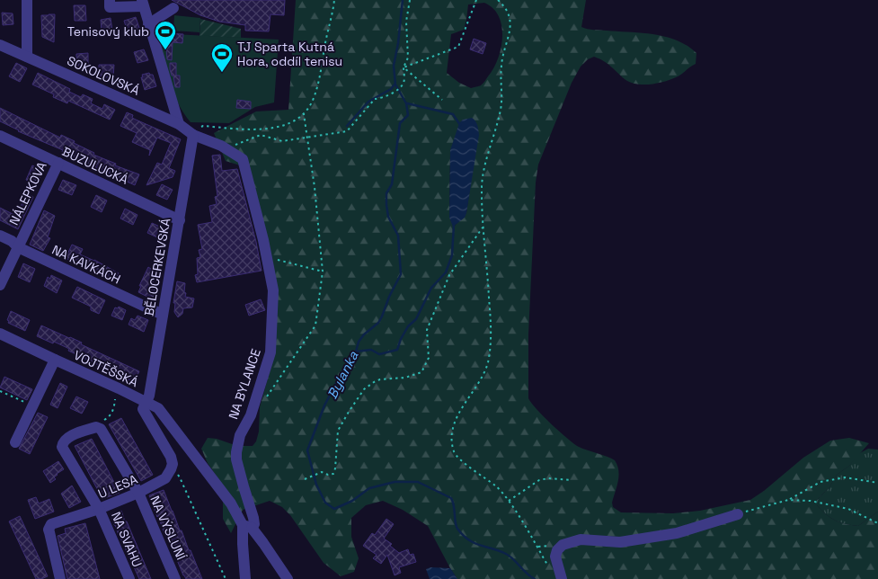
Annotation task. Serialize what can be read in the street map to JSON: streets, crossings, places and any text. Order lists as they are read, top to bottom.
{
  "streets": {
    "street": [
      "SOKOLOVSKÁ",
      "BUZULUCKÁ",
      "NÁLEPKOVA",
      "NA KAVKÁCH",
      "BĚLOCERKEVSKÁ",
      "VOJTĚŠSKÁ",
      "NA BYLANCE",
      "U LESA",
      "NA VÝSLUNÍ",
      "NA SVAHU"
    ]
  },
  "crossings": [
    ["SOKOLOVSKÁ", "BĚLOCERKEVSKÁ"],
    ["SOKOLOVSKÁ", "NA BYLANCE"],
    ["BUZULUCKÁ", "NÁLEPKOVA"],
    ["BUZULUCKÁ", "BĚLOCERKEVSKÁ"],
    ["NÁLEPKOVA", "NA KAVKÁCH"],
    ["NA KAVKÁCH", "BĚLOCERKEVSKÁ"],
    ["BĚLOCERKEVSKÁ", "VOJTĚŠSKÁ"],
    ["BĚLOCERKEVSKÁ", "NA BYLANCE"],
    ["VOJTĚŠSKÁ", "NA BYLANCE"],
    ["U LESA", "NA VÝSLUNÍ"],
    ["U LESA", "NA SVAHU"],
    ["NA VÝSLUNÍ", "NA SVAHU"]
  ],
  "water": ["Bylanka"],
  "places": {
    "sports": ["Tenisový klub", "TJ Sparta Kutná Hora, oddíl tenisu"]
  }
}
